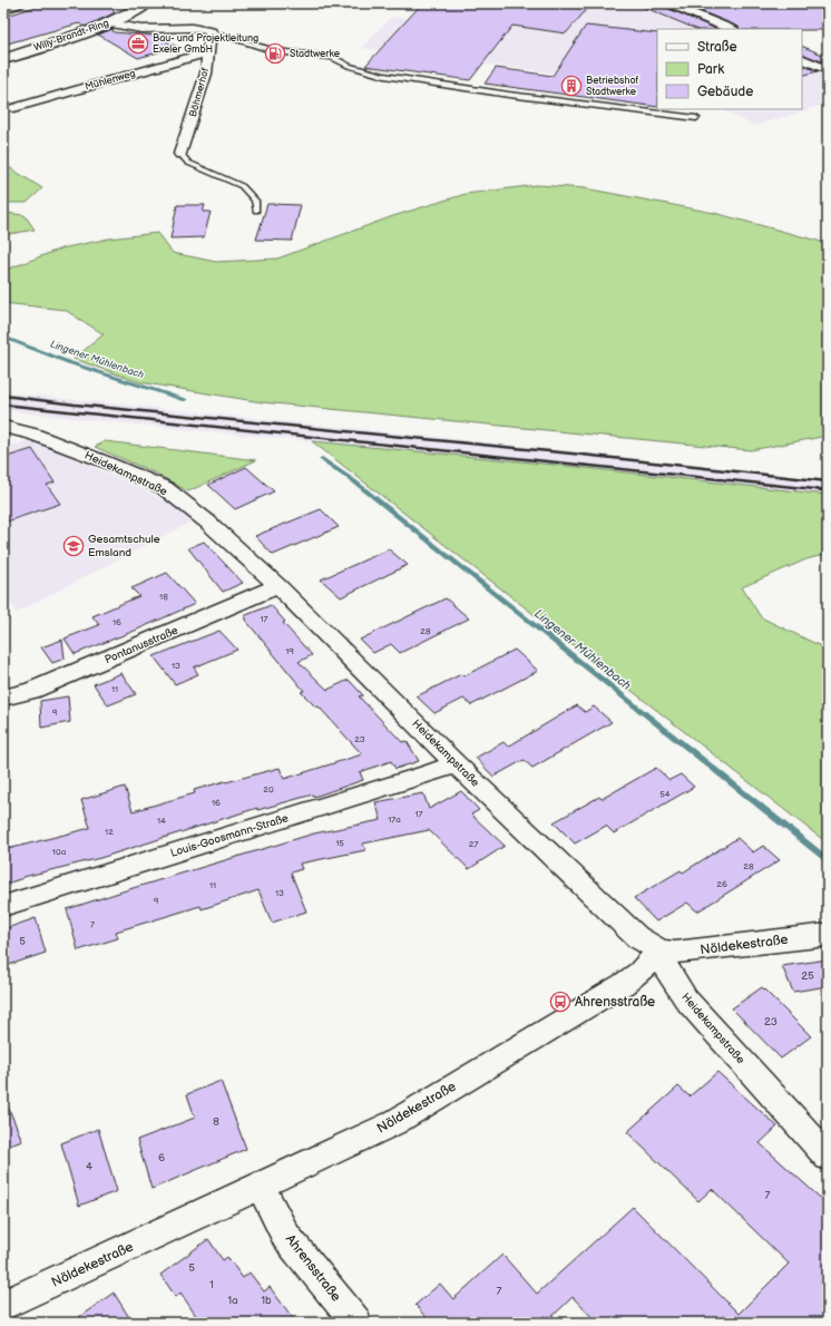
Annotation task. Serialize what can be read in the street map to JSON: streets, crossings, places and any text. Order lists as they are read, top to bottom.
{
  "streets": {
    "main road": ["Willy-Brandt-Ring"],
    "street": [
      "Mühlenweg",
      "Böhmerhof",
      "Heidekampstraße",
      "Pontanusstraße",
      "Louis-Goosmann-Straße",
      "Nöldekestraße",
      "Ahrensstraße"
    ]
  },
  "crossings": [
    ["Mühlenweg", "Böhmerhof"],
    ["Heidekampstraße", "Pontanusstraße"],
    ["Heidekampstraße", "Louis-Goosmann-Straße"],
    ["Heidekampstraße", "Nöldekestraße"],
    ["Nöldekestraße", "Ahrensstraße"]
  ],
  "water": ["Lingener Mühlenbach"],
  "places": {
    "office": ["Bau- und Projektleitung Exeler GmbH"],
    "fuel station": ["Stadtwerke"],
    "building": ["Betriebshof Stadtwerke"],
    "school or university": ["Gesamtschule Emsland"],
    "bus stop": ["Ahrensstraße"]
  },
  "house_numbers": [
    "18",
    "17",
    "16",
    "28",
    "19",
    "13",
    "11",
    "9",
    "23",
    "20",
    "54",
    "16",
    "17",
    "17a",
    "14",
    "12",
    "15",
    "27",
    "10a",
    "28",
    "26",
    "11",
    "13",
    "9",
    "7",
    "5",
    "25",
    "23",
    "8",
    "6",
    "4",
    "7",
    "5",
    "1",
    "7",
    "1a",
    "1b"
  ],
  "legend": ["Straße", "Park", "Gebäude"]
}
